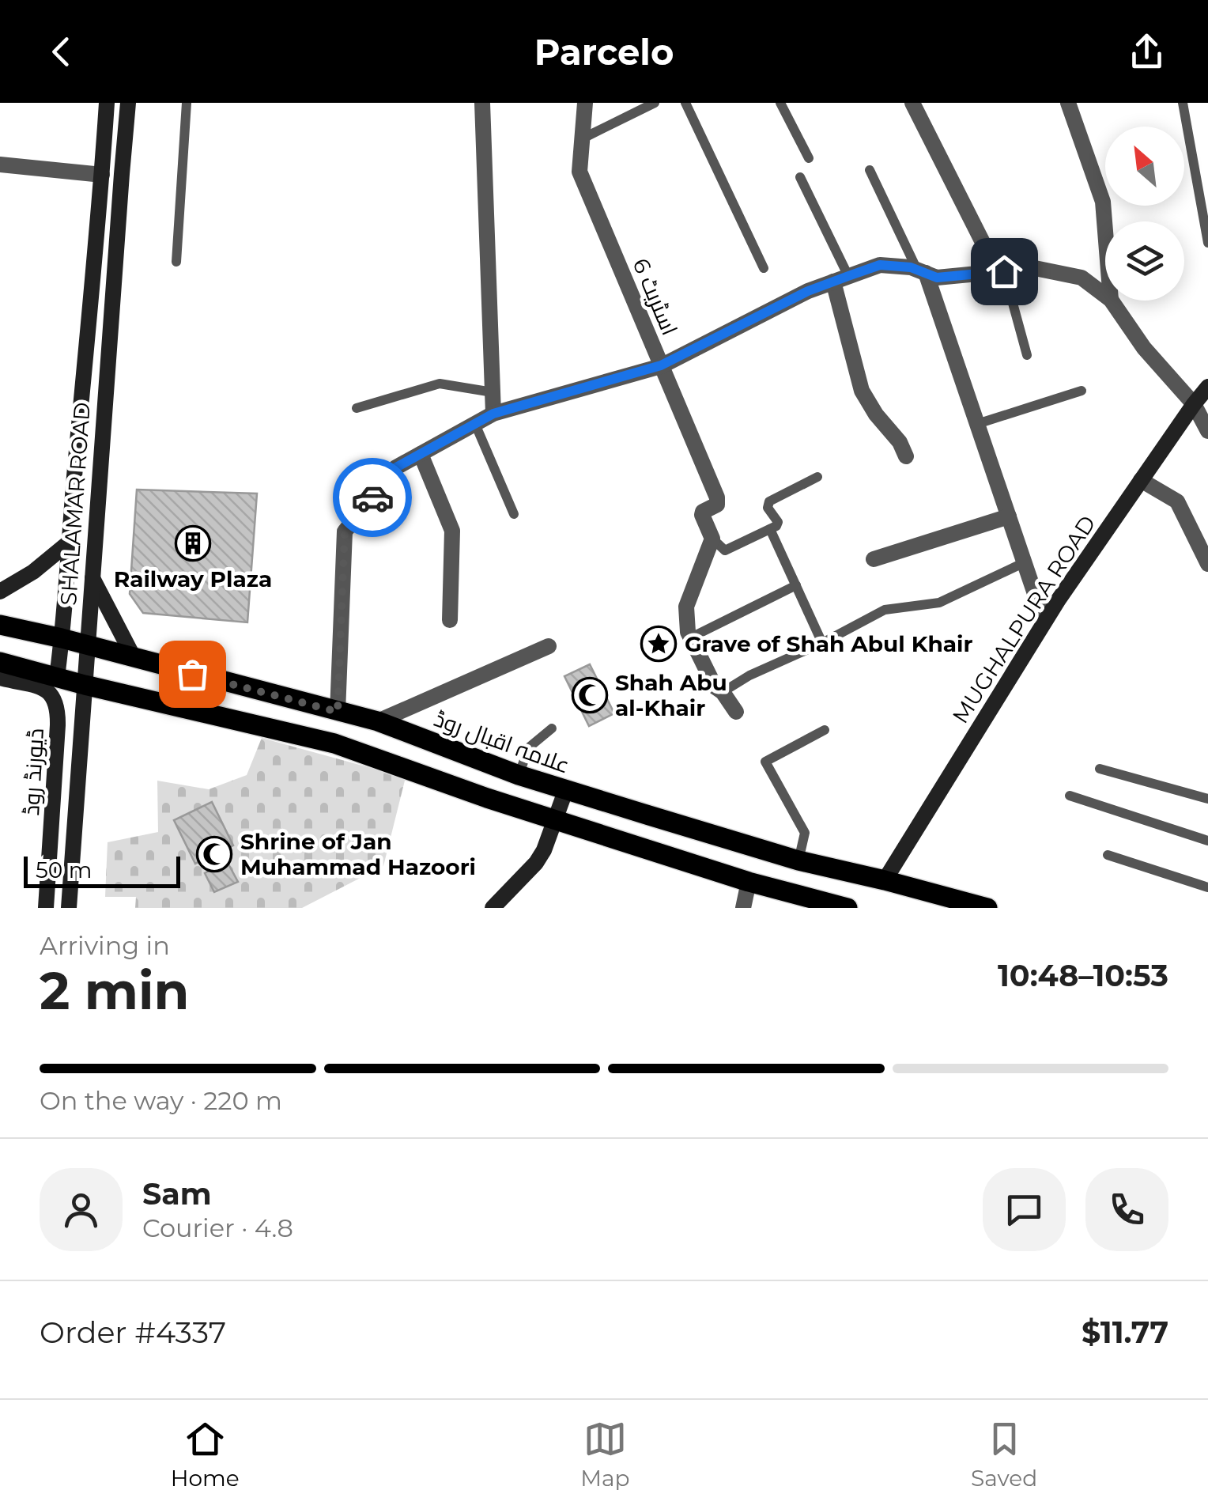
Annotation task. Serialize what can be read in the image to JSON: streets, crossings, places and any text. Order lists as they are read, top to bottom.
{
  "streets": {
    "main road": [
      "SHALAMAR ROAD",
      "MUGHALPURA ROAD",
      "علامہ اقبال روڈ",
      "ڈیورنڈ روڈ"
    ],
    "street": ["اسٹریٹ 6"]
  },
  "crossings": [
    ["SHALAMAR ROAD", "علامہ اقبال روڈ"],
    ["MUGHALPURA ROAD", "علامہ اقبال روڈ"]
  ],
  "places": {
    "building": ["Railway Plaza"],
    "place": ["Grave of Shah Abul Khair"],
    "mosque": ["Shah Abu al-Khair", "Shrine of Jan Muhammad Hazoori"]
  },
  "scale_bar": "50 m",
  "north": "top left",
  "page": {
    "header": "Parcelo",
    "scale": "50 m",
    "heading": ["2 min", "Arriving in", "10:48–10:53"],
    "panel": [
      "Sam",
      "Courier · 4.8",
      "Order #4337",
      "$11.77"
    ],
    "bar": "On the way · 220 m",
    "tabs": ["Home", "Map", "Saved"]
  }
}
